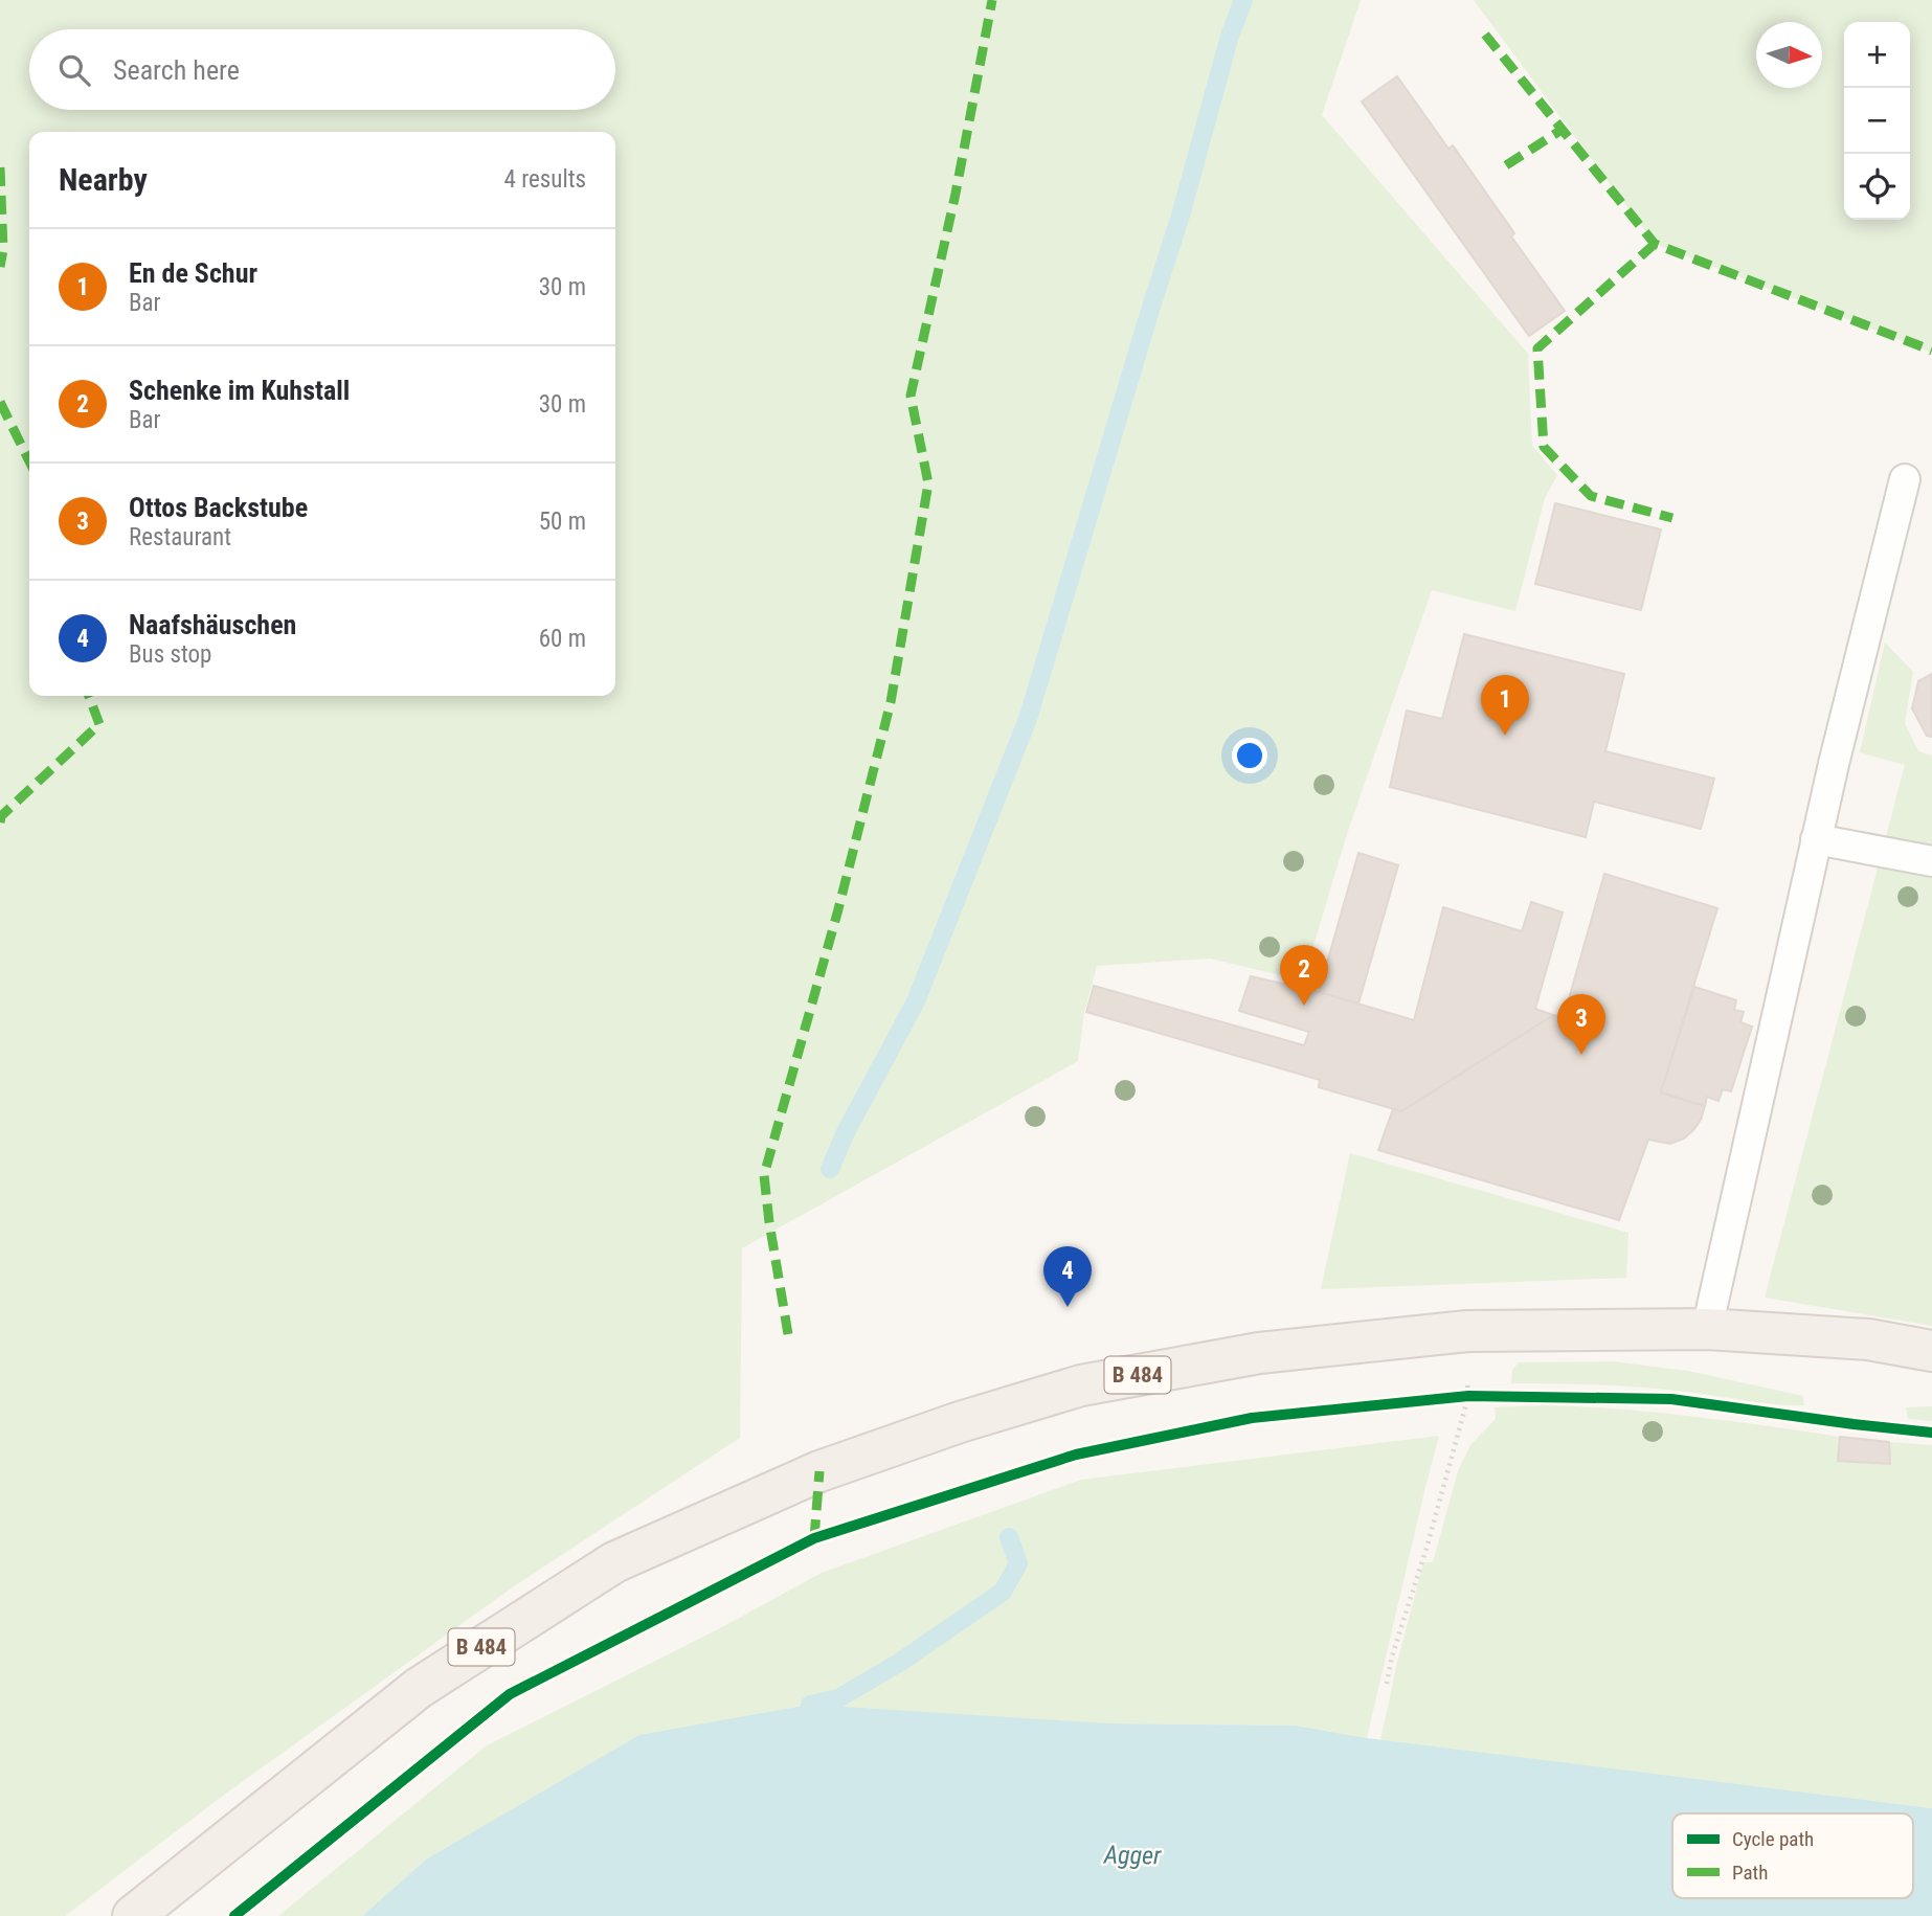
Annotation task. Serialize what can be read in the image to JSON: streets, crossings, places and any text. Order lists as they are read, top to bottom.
{
  "streets": {
    "main road": ["B 484"]
  },
  "water": ["Agger"],
  "legend": ["Cycle path", "Path"],
  "north": "right",
  "page": {
    "map_buttons": ["+", "−"],
    "search": "Search here",
    "heading": ["Nearby", "4 results"],
    "list": [
      {
        "mark": "1",
        "name": "En de Schur",
        "note": "Bar",
        "value": "30 m"
      },
      {
        "mark": "2",
        "name": "Schenke im Kuhstall",
        "note": "Bar",
        "value": "30 m"
      },
      {
        "mark": "3",
        "name": "Ottos Backstube",
        "note": "Restaurant",
        "value": "50 m"
      },
      {
        "mark": "4",
        "name": "Naafshäuschen",
        "note": "Bus stop",
        "value": "60 m"
      }
    ],
    "pins": [
      "1",
      "2",
      "3",
      "4"
    ]
  }
}
